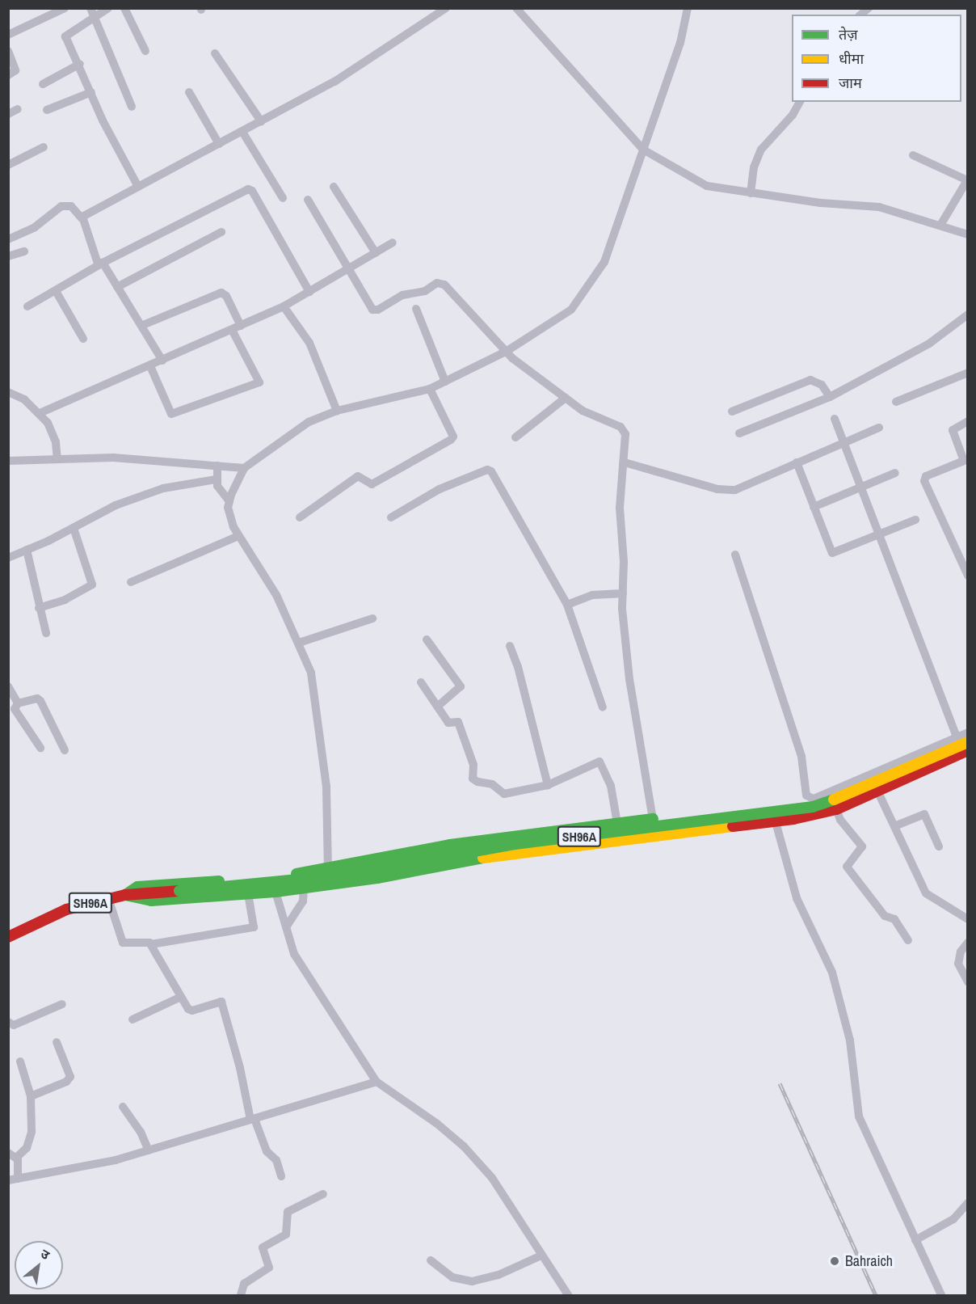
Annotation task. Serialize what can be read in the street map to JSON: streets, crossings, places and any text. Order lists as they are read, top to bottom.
{
  "streets": {
    "street": ["SH96A"]
  },
  "places": ["Bahraich"],
  "legend": ["तेज़", "धीमा", "जाम"],
  "north": "top right"
}
